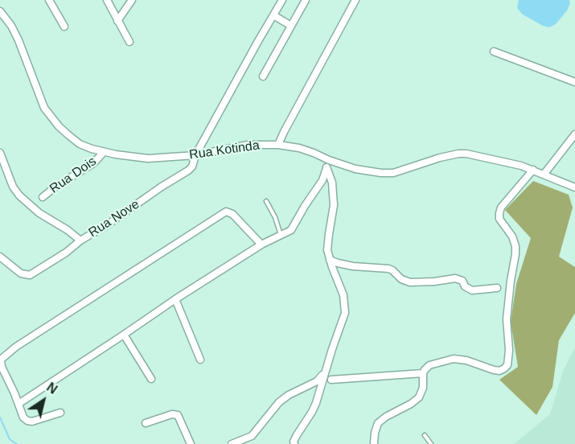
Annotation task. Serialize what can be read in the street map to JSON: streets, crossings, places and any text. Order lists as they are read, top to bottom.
{
  "streets": {
    "street": ["Rua Kotinda", "Rua Dois", "Rua Nove"]
  },
  "crossings": [
    ["Rua Kotinda", "Rua Dois"],
    ["Rua Kotinda", "Rua Nove"]
  ],
  "north": "top right"
}
